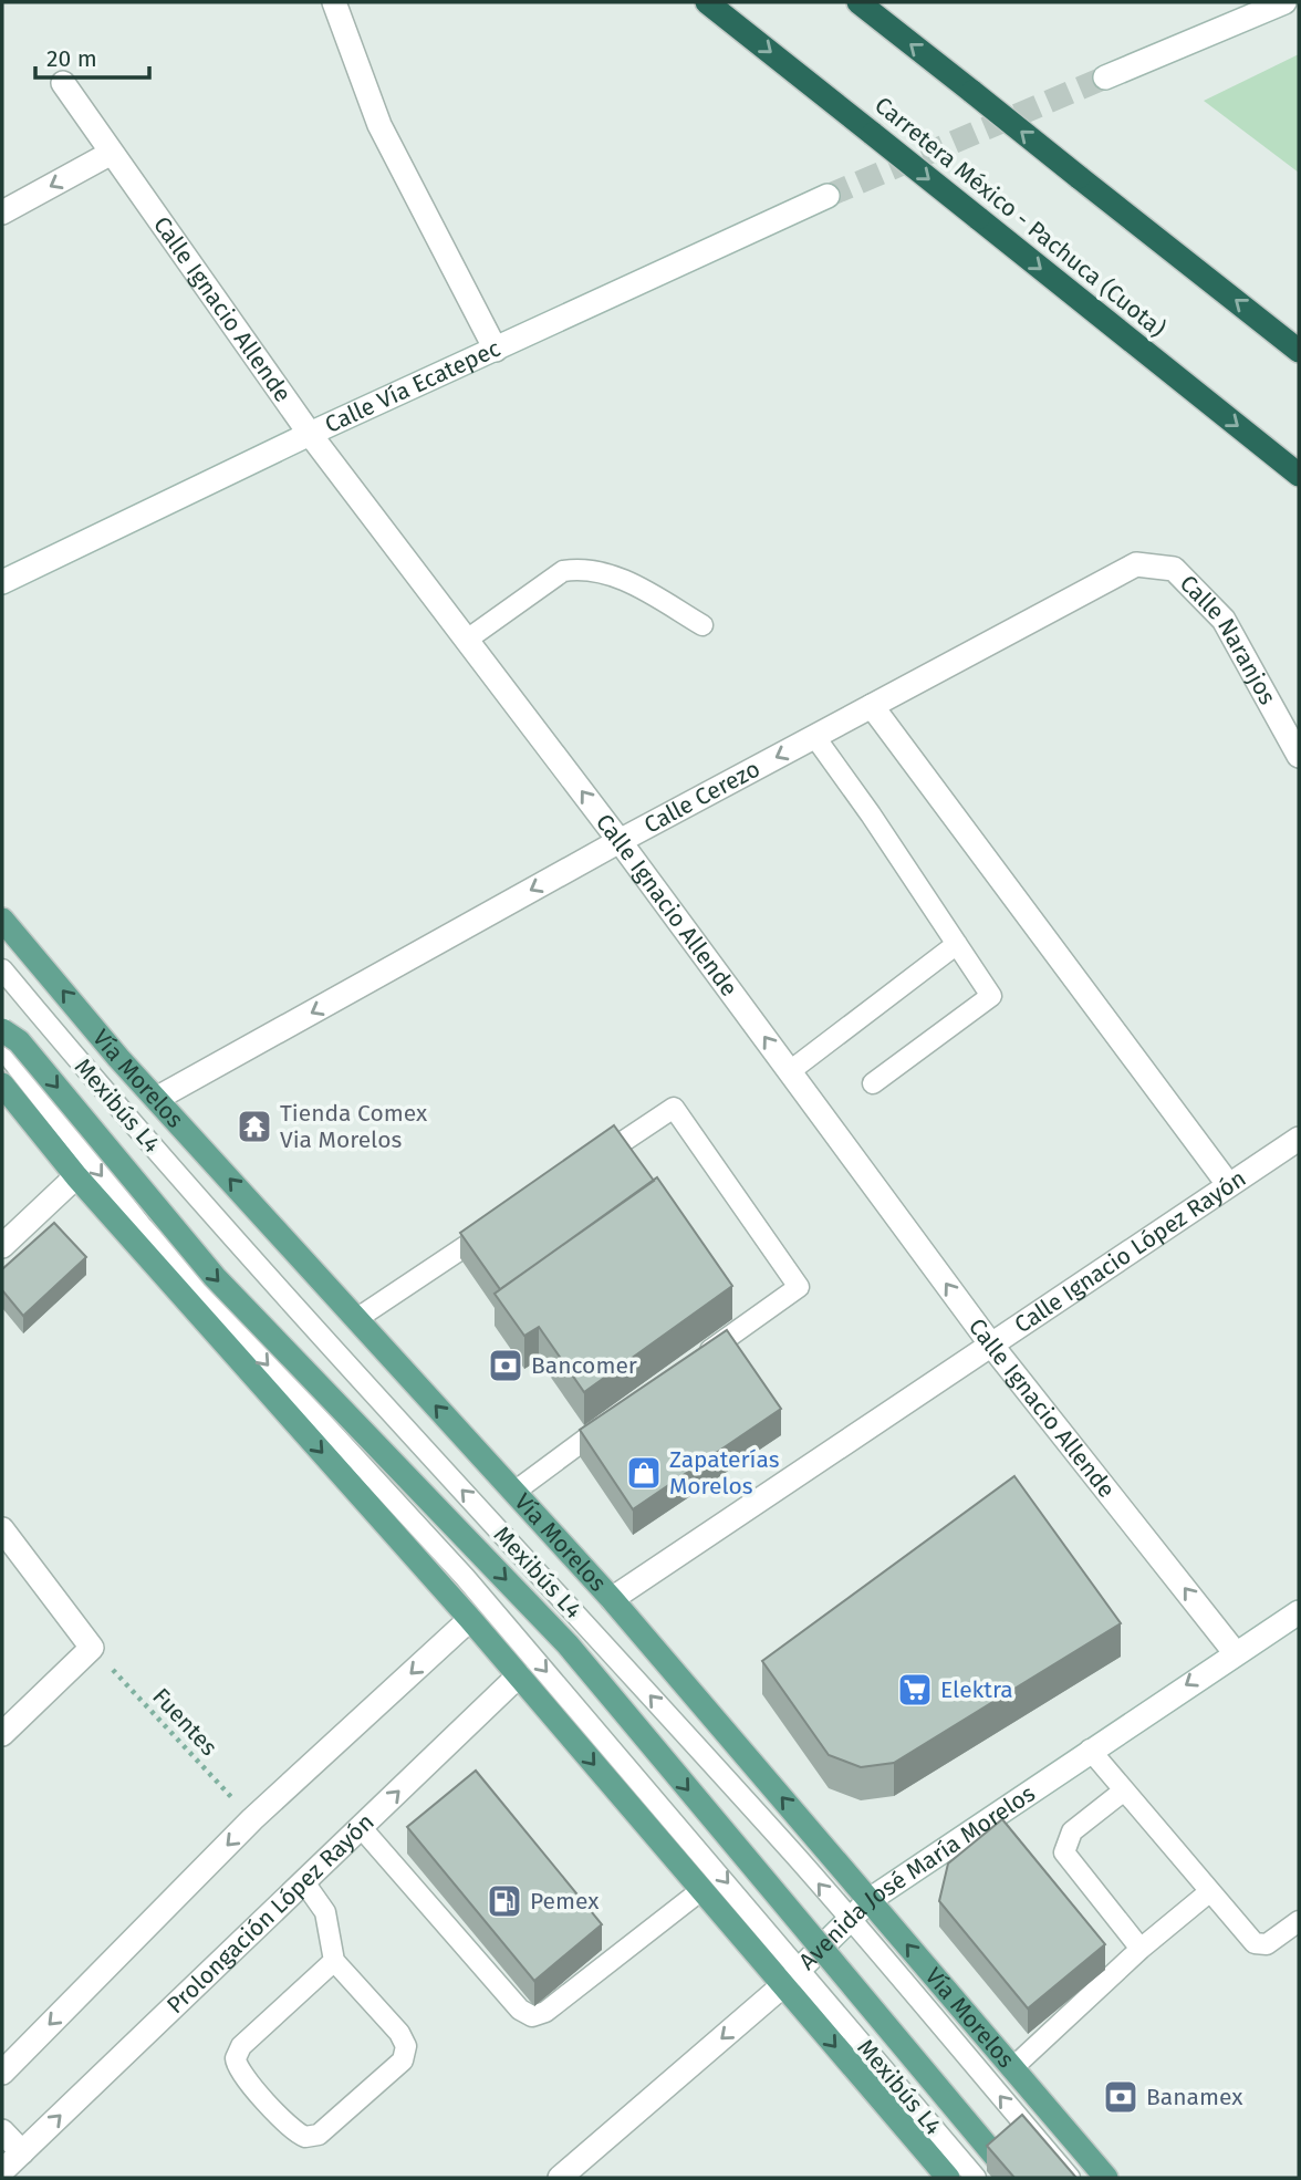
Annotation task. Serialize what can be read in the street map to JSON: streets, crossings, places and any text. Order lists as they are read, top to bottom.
{
  "streets": {
    "highway": ["Carretera México - Pachuca (Cuota)"],
    "main road": ["Vía Morelos"],
    "street": [
      "Calle Ignacio Allende",
      "Calle Vía Ecatepec",
      "Calle Naranjos",
      "Calle Cerezo",
      "Calle Ignacio López Rayón",
      "Avenida José María Morelos",
      "Prolongación López Rayón"
    ],
    "lane": ["Mexibús L4"],
    "path": ["Fuentes"]
  },
  "crossings": [
    ["Calle Ignacio Allende", "Calle Vía Ecatepec"],
    ["Calle Ignacio Allende", "Calle Cerezo"],
    ["Calle Ignacio Allende", "Calle Ignacio López Rayón"],
    ["Calle Ignacio Allende", "Avenida José María Morelos"],
    ["Calle Naranjos", "Calle Cerezo"],
    ["Calle Cerezo", "Vía Morelos"],
    ["Vía Morelos", "Calle Ignacio López Rayón"],
    ["Vía Morelos", "Avenida José María Morelos"],
    ["Mexibús L4", "Avenida José María Morelos"]
  ],
  "one_way": ["Calle Ignacio Allende", "Calle Cerezo", "Avenida José María Morelos"],
  "places": {
    "temple": ["Tienda Comex Via Morelos"],
    "bank": ["Bancomer", "Banamex"],
    "shop": ["Zapaterías Morelos"],
    "supermarket": ["Elektra"],
    "fuel station": ["Pemex"]
  },
  "scale_bar": "20 m"
}
